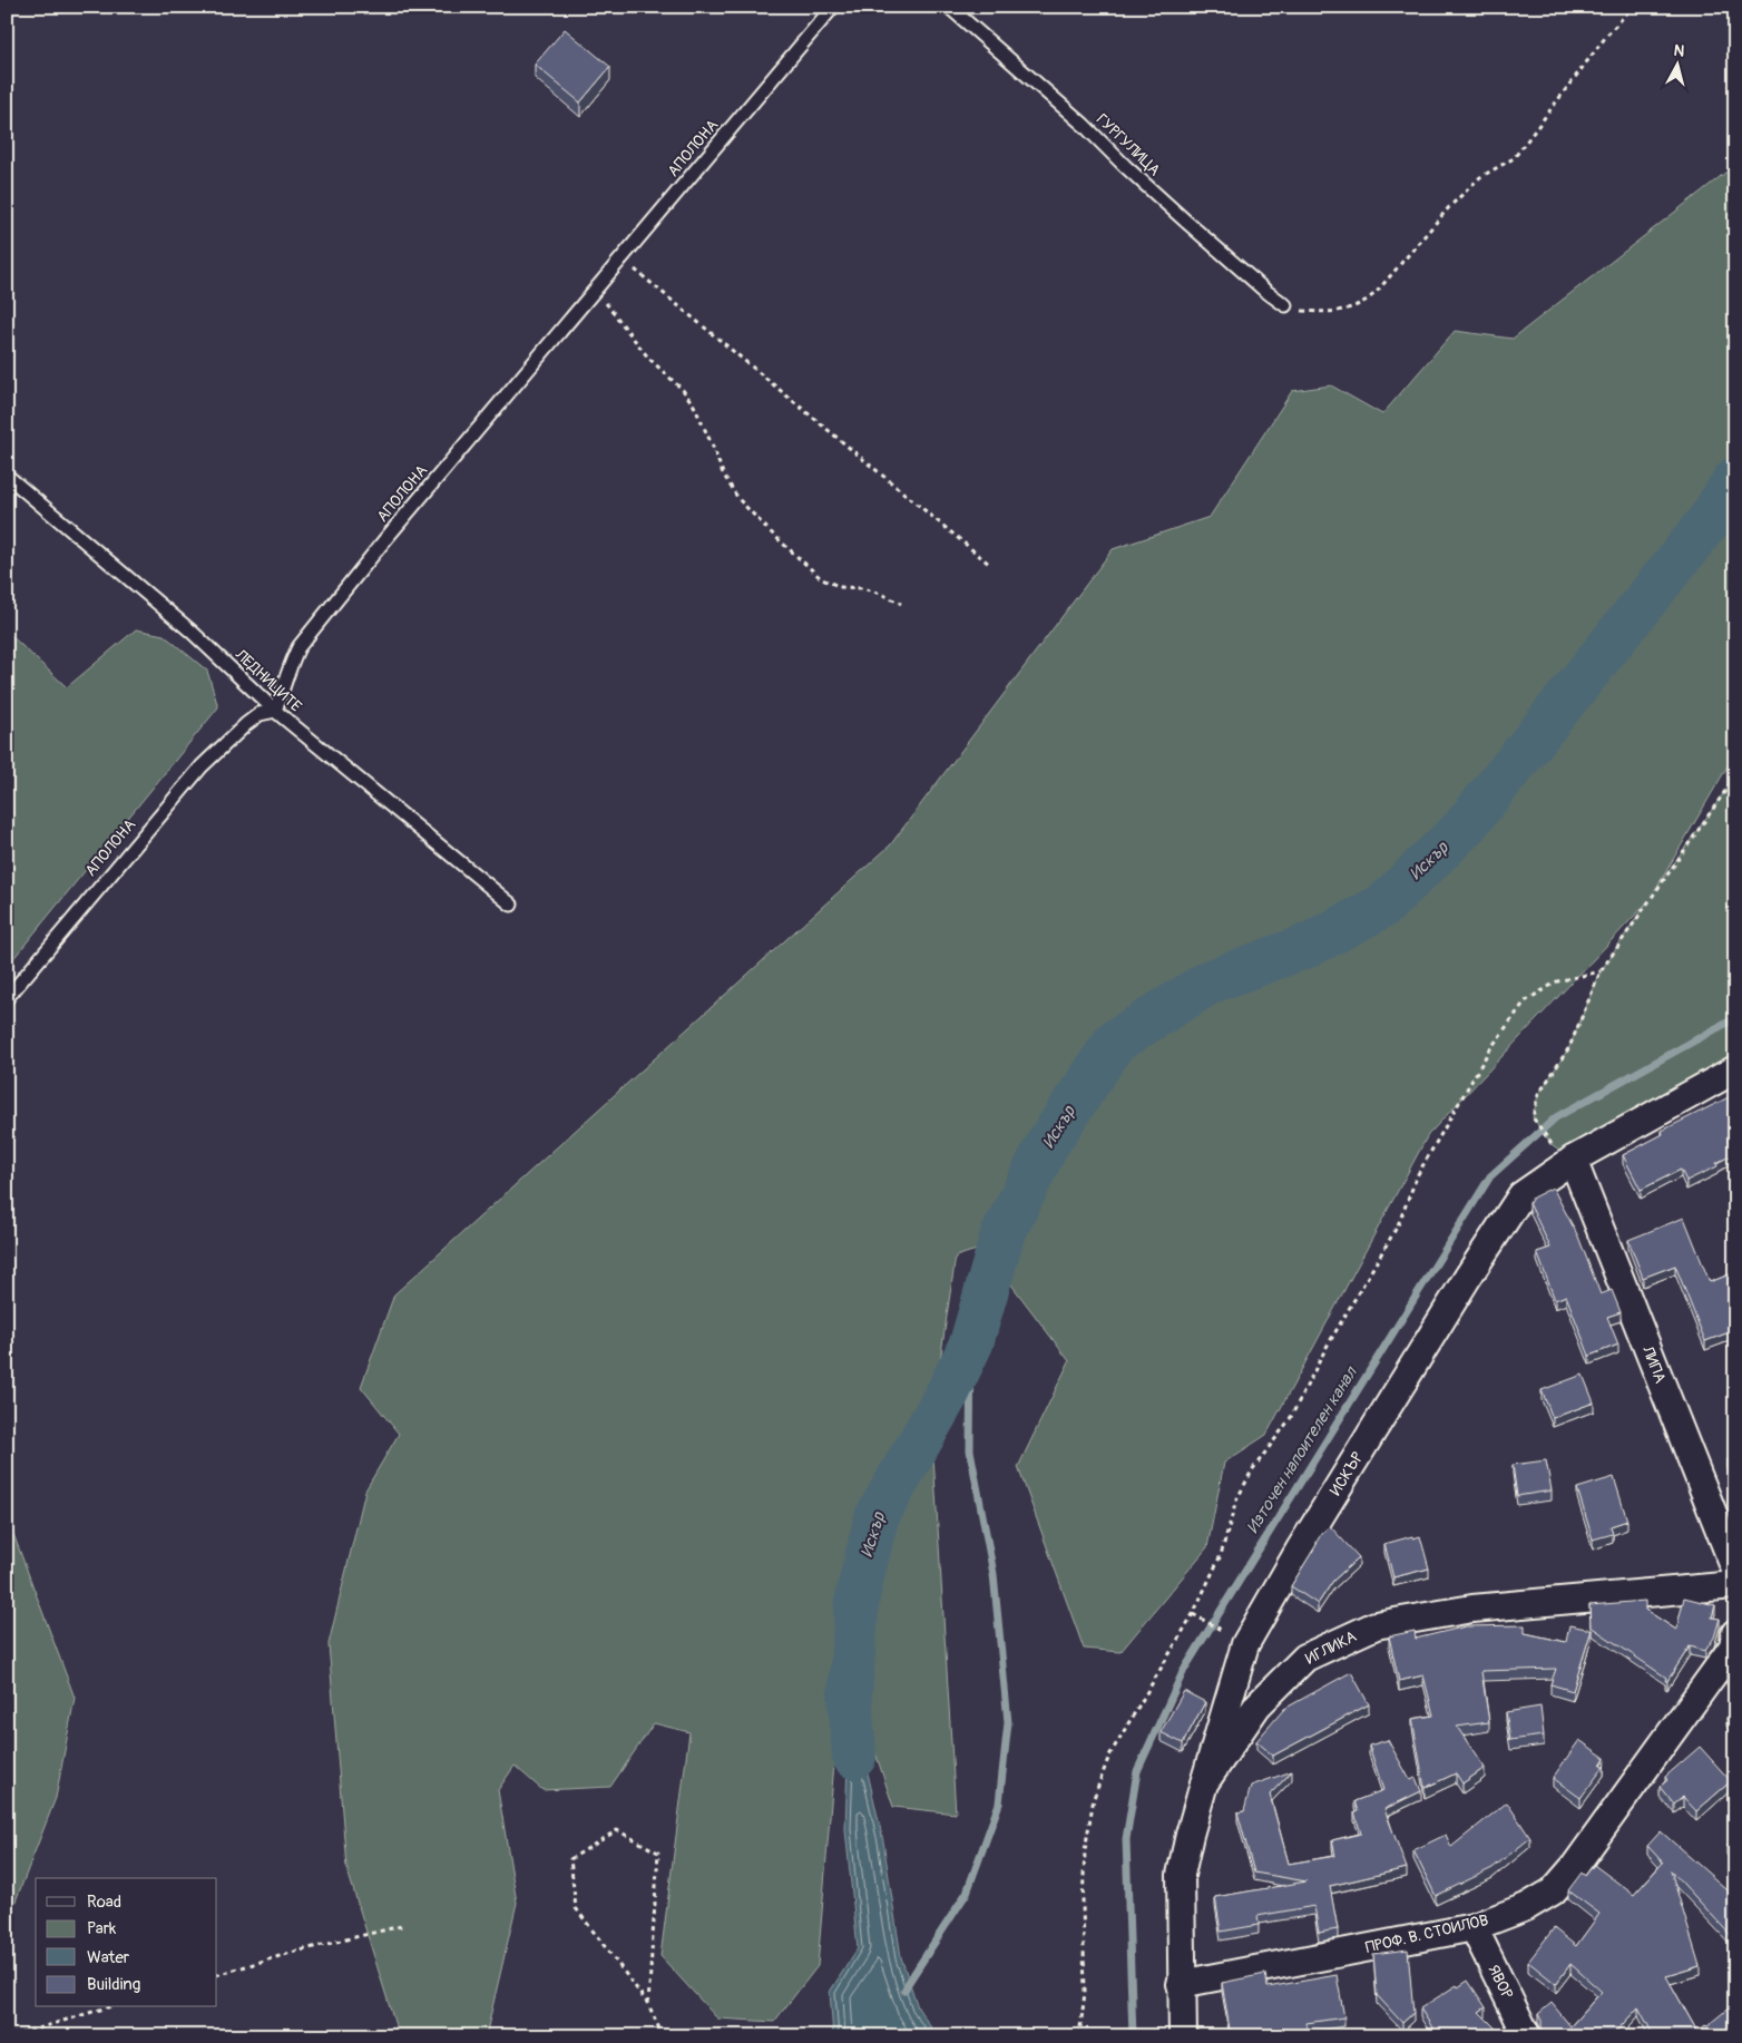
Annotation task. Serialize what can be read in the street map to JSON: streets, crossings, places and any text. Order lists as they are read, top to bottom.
{
  "streets": {
    "street": [
      "ЛИПА",
      "ИСКЪР",
      "ИГЛИКА",
      "ПРОФ. В. СТОИЛОВ",
      "ЯВОР"
    ],
    "lane": ["ГУРГУЛИЦА", "АПОЛОНА", "ЛЕДНИЦИТЕ"]
  },
  "crossings": [
    ["АПОЛОНА", "ЛЕДНИЦИТЕ"],
    ["ЛИПА", "ИСКЪР"],
    ["ИСКЪР", "ИГЛИКА"],
    ["ИГЛИКА", "ПРОФ. В. СТОИЛОВ"],
    ["ПРОФ. В. СТОИЛОВ", "ЯВОР"]
  ],
  "water": ["Искър", "Източен напоителен канал"],
  "legend": [
    "Road",
    "Park",
    "Water",
    "Building"
  ],
  "north": "top"
}
